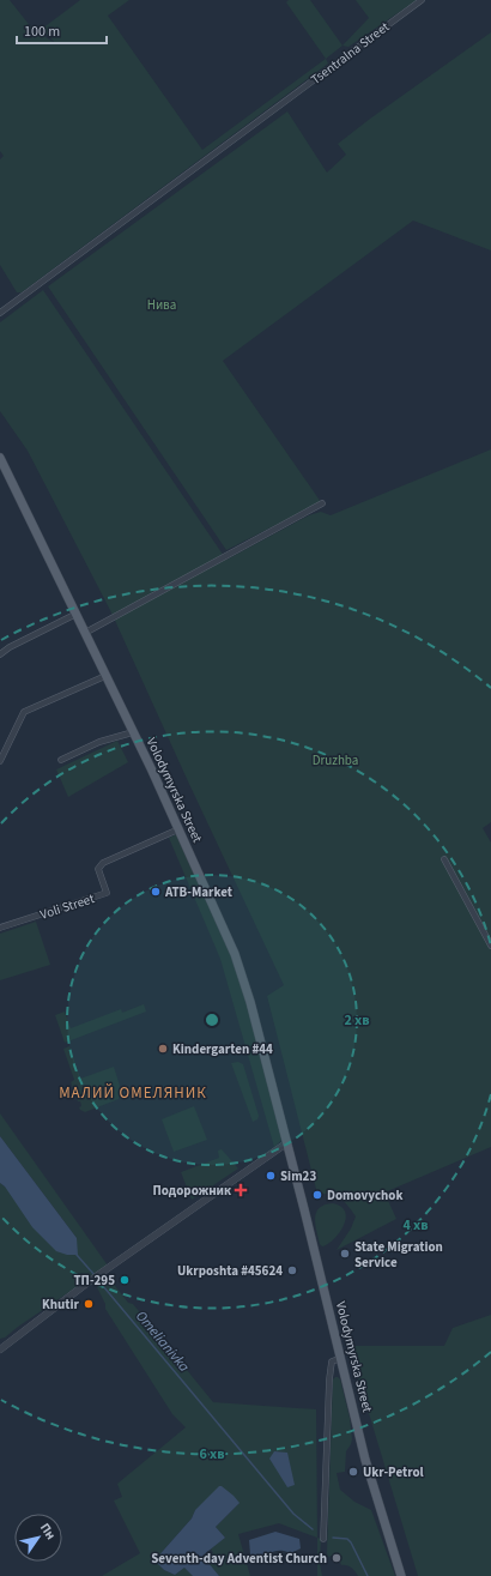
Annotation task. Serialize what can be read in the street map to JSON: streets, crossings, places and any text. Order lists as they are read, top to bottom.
{
  "streets": {
    "main road": ["Volodymyrska Street"],
    "street": ["Tsentralna Street", "Voli Street"]
  },
  "crossings": [
    ["Volodymyrska Street", "Voli Street"]
  ],
  "districts": ["МАЛИЙ ОМЕЛЯНИК"],
  "water": ["Omelianivka"],
  "parks": ["Нива", "Druzhba"],
  "places": {
    "other": [
      "ATB-Market",
      "Kindergarten #44",
      "Sim23",
      "Domovychok",
      "State Migration Service",
      "Ukrposhta #45624",
      "ТП-295",
      "Khutir",
      "Ukr-Petrol",
      "Seventh-day Adventist Church"
    ],
    "health": ["Подорожник"]
  },
  "scale_bar": "100 m",
  "north": "top right",
  "rings": ["2 хв", "4 хв", "6 хв"]
}
